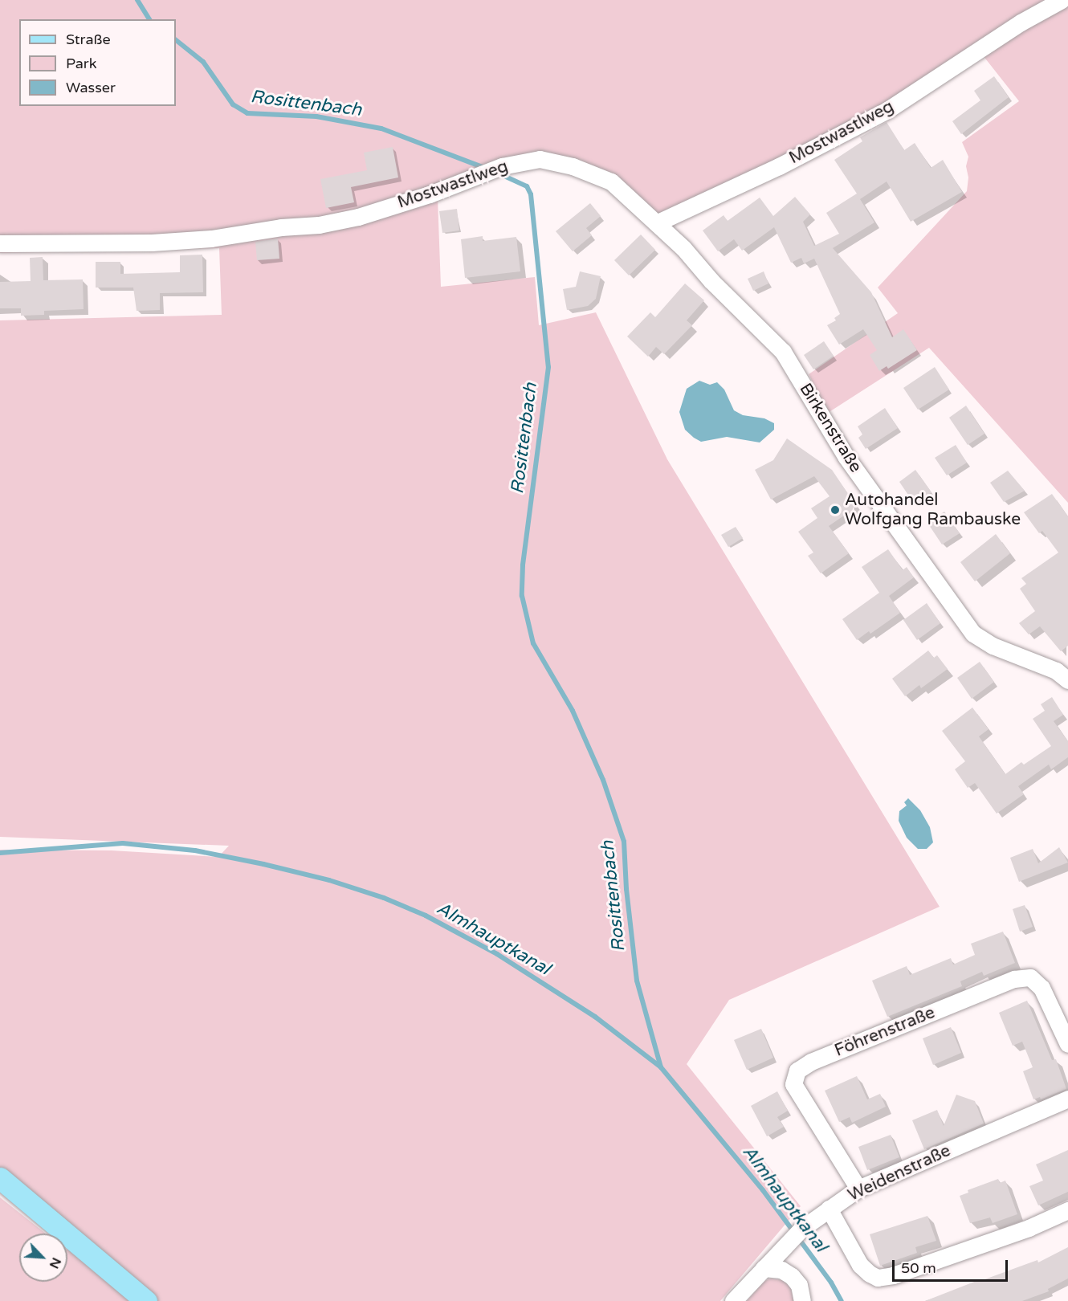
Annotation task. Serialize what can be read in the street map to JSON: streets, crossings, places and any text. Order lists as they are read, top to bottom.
{
  "streets": {
    "street": [
      "Mostwastlweg",
      "Birkenstraße",
      "Föhrenstraße",
      "Weidenstraße"
    ]
  },
  "crossings": [
    ["Mostwastlweg", "Birkenstraße"],
    ["Föhrenstraße", "Weidenstraße"]
  ],
  "water": ["Rosittenbach", "Almhauptkanal"],
  "places": ["Autohandel Wolfgang Rambauske"],
  "legend": ["Straße", "Park", "Wasser"],
  "scale_bar": "50 m",
  "north": "bottom right"
}
